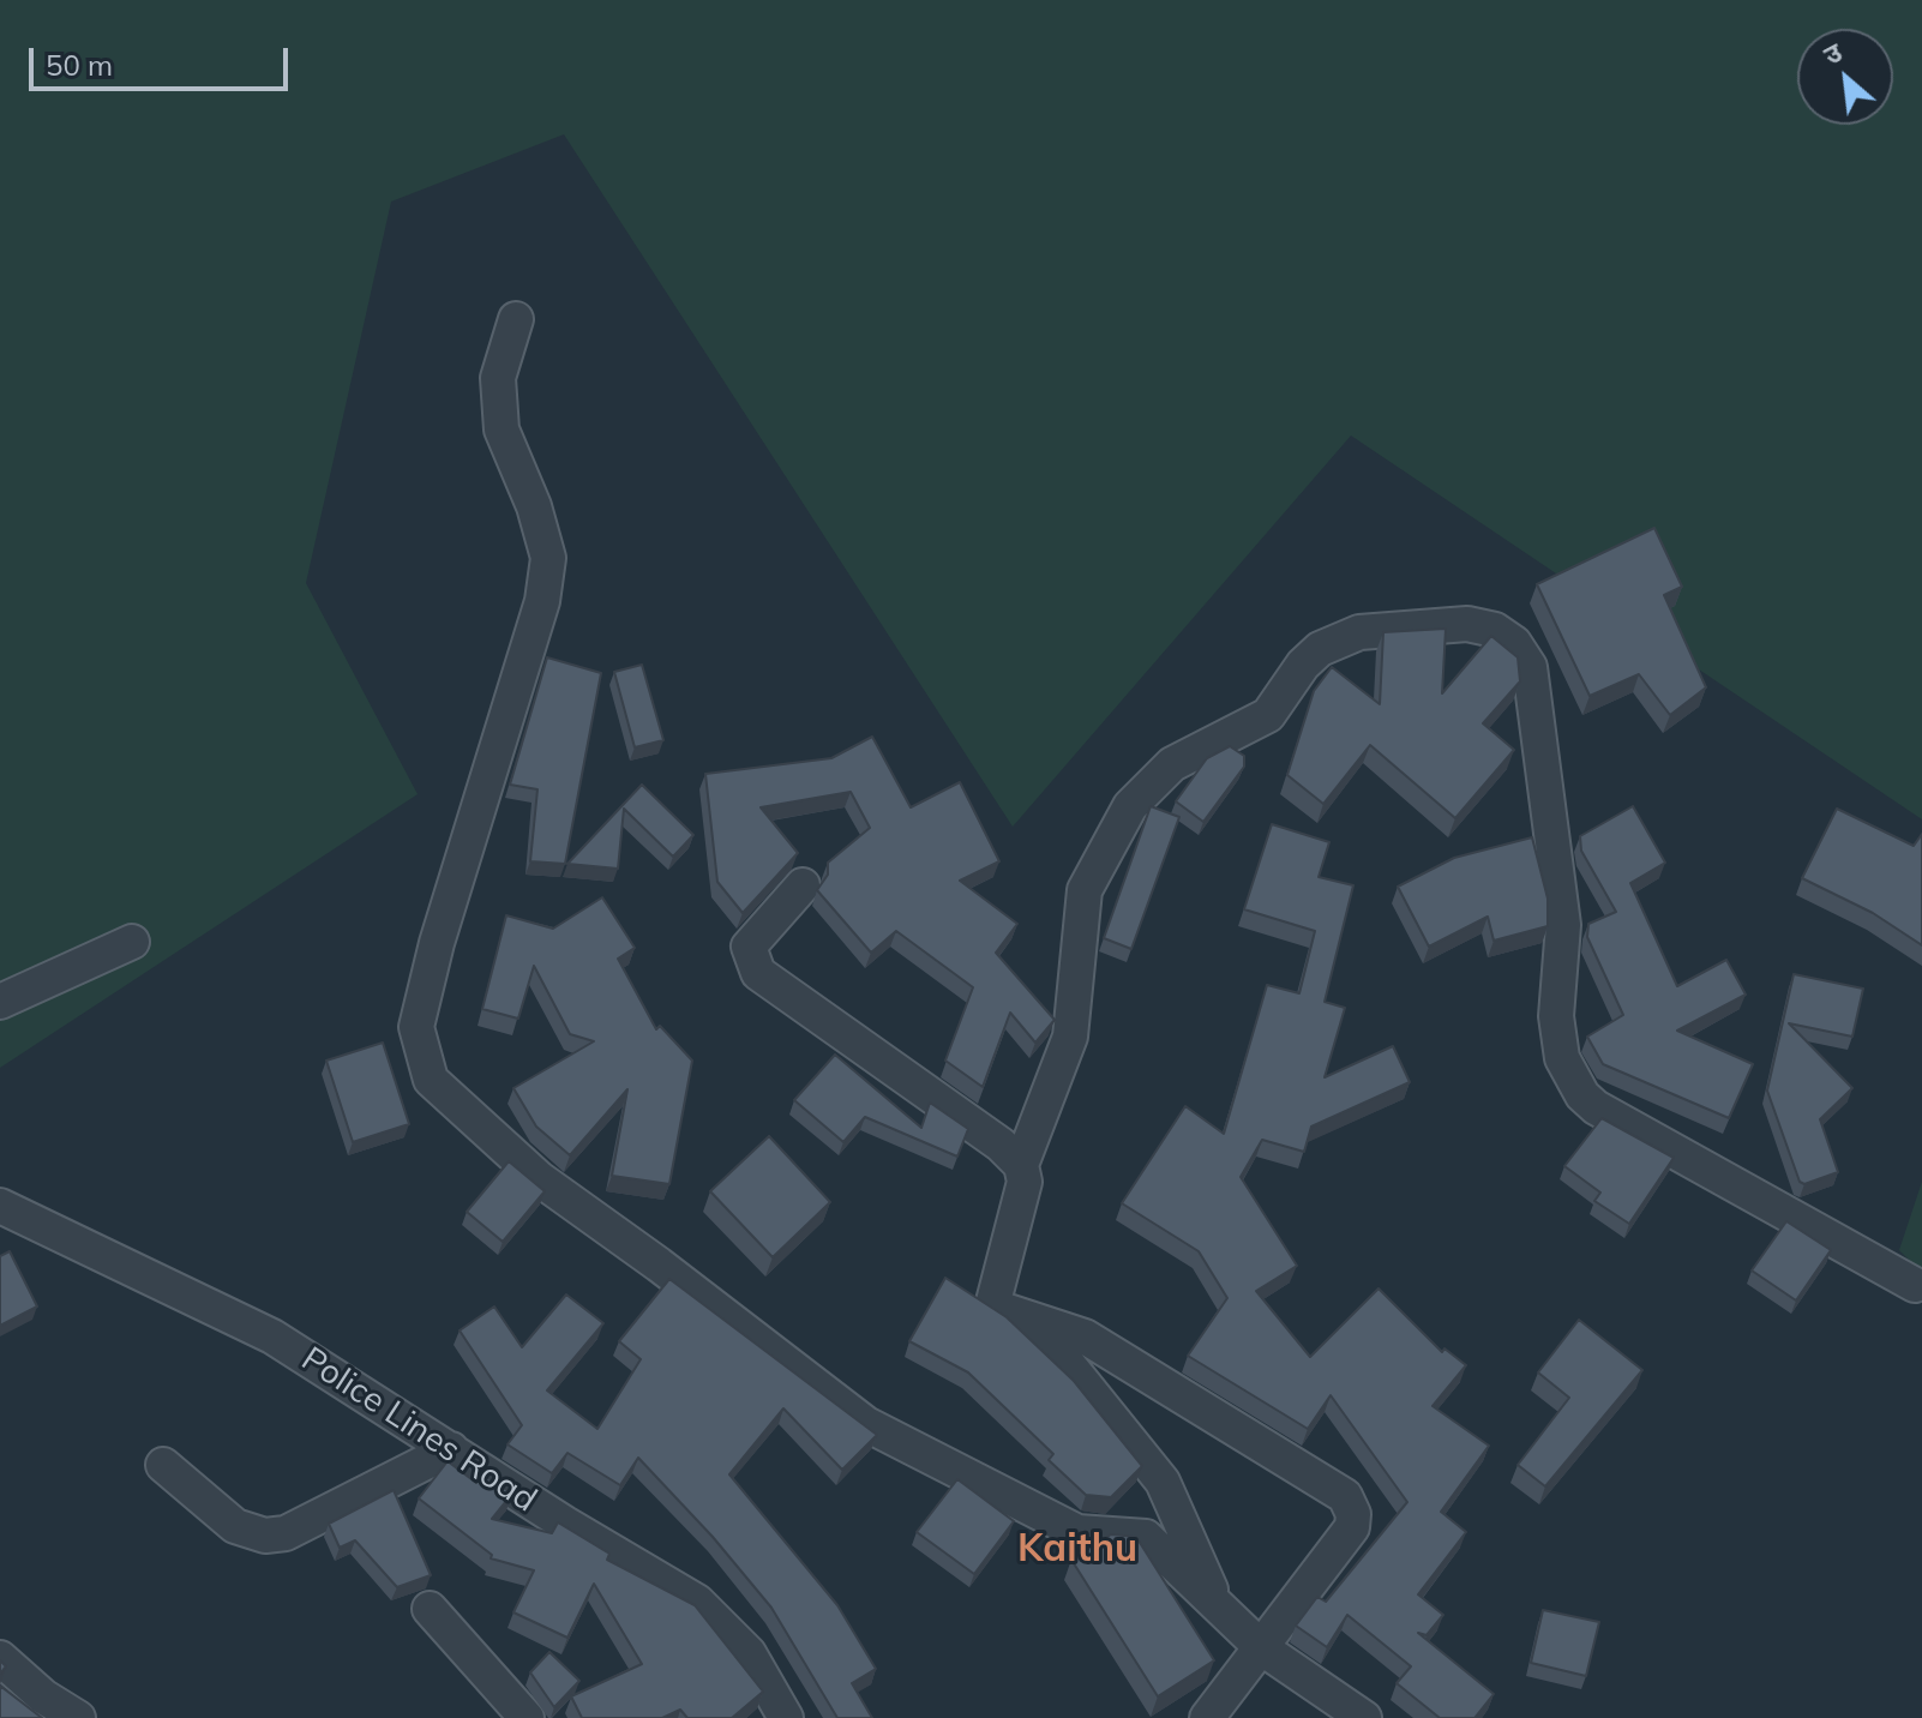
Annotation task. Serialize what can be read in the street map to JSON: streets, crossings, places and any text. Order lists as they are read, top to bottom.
{
  "streets": {
    "street": ["Police Lines Road"]
  },
  "districts": ["Kaithu"],
  "scale_bar": "50 m",
  "north": "top left"
}
